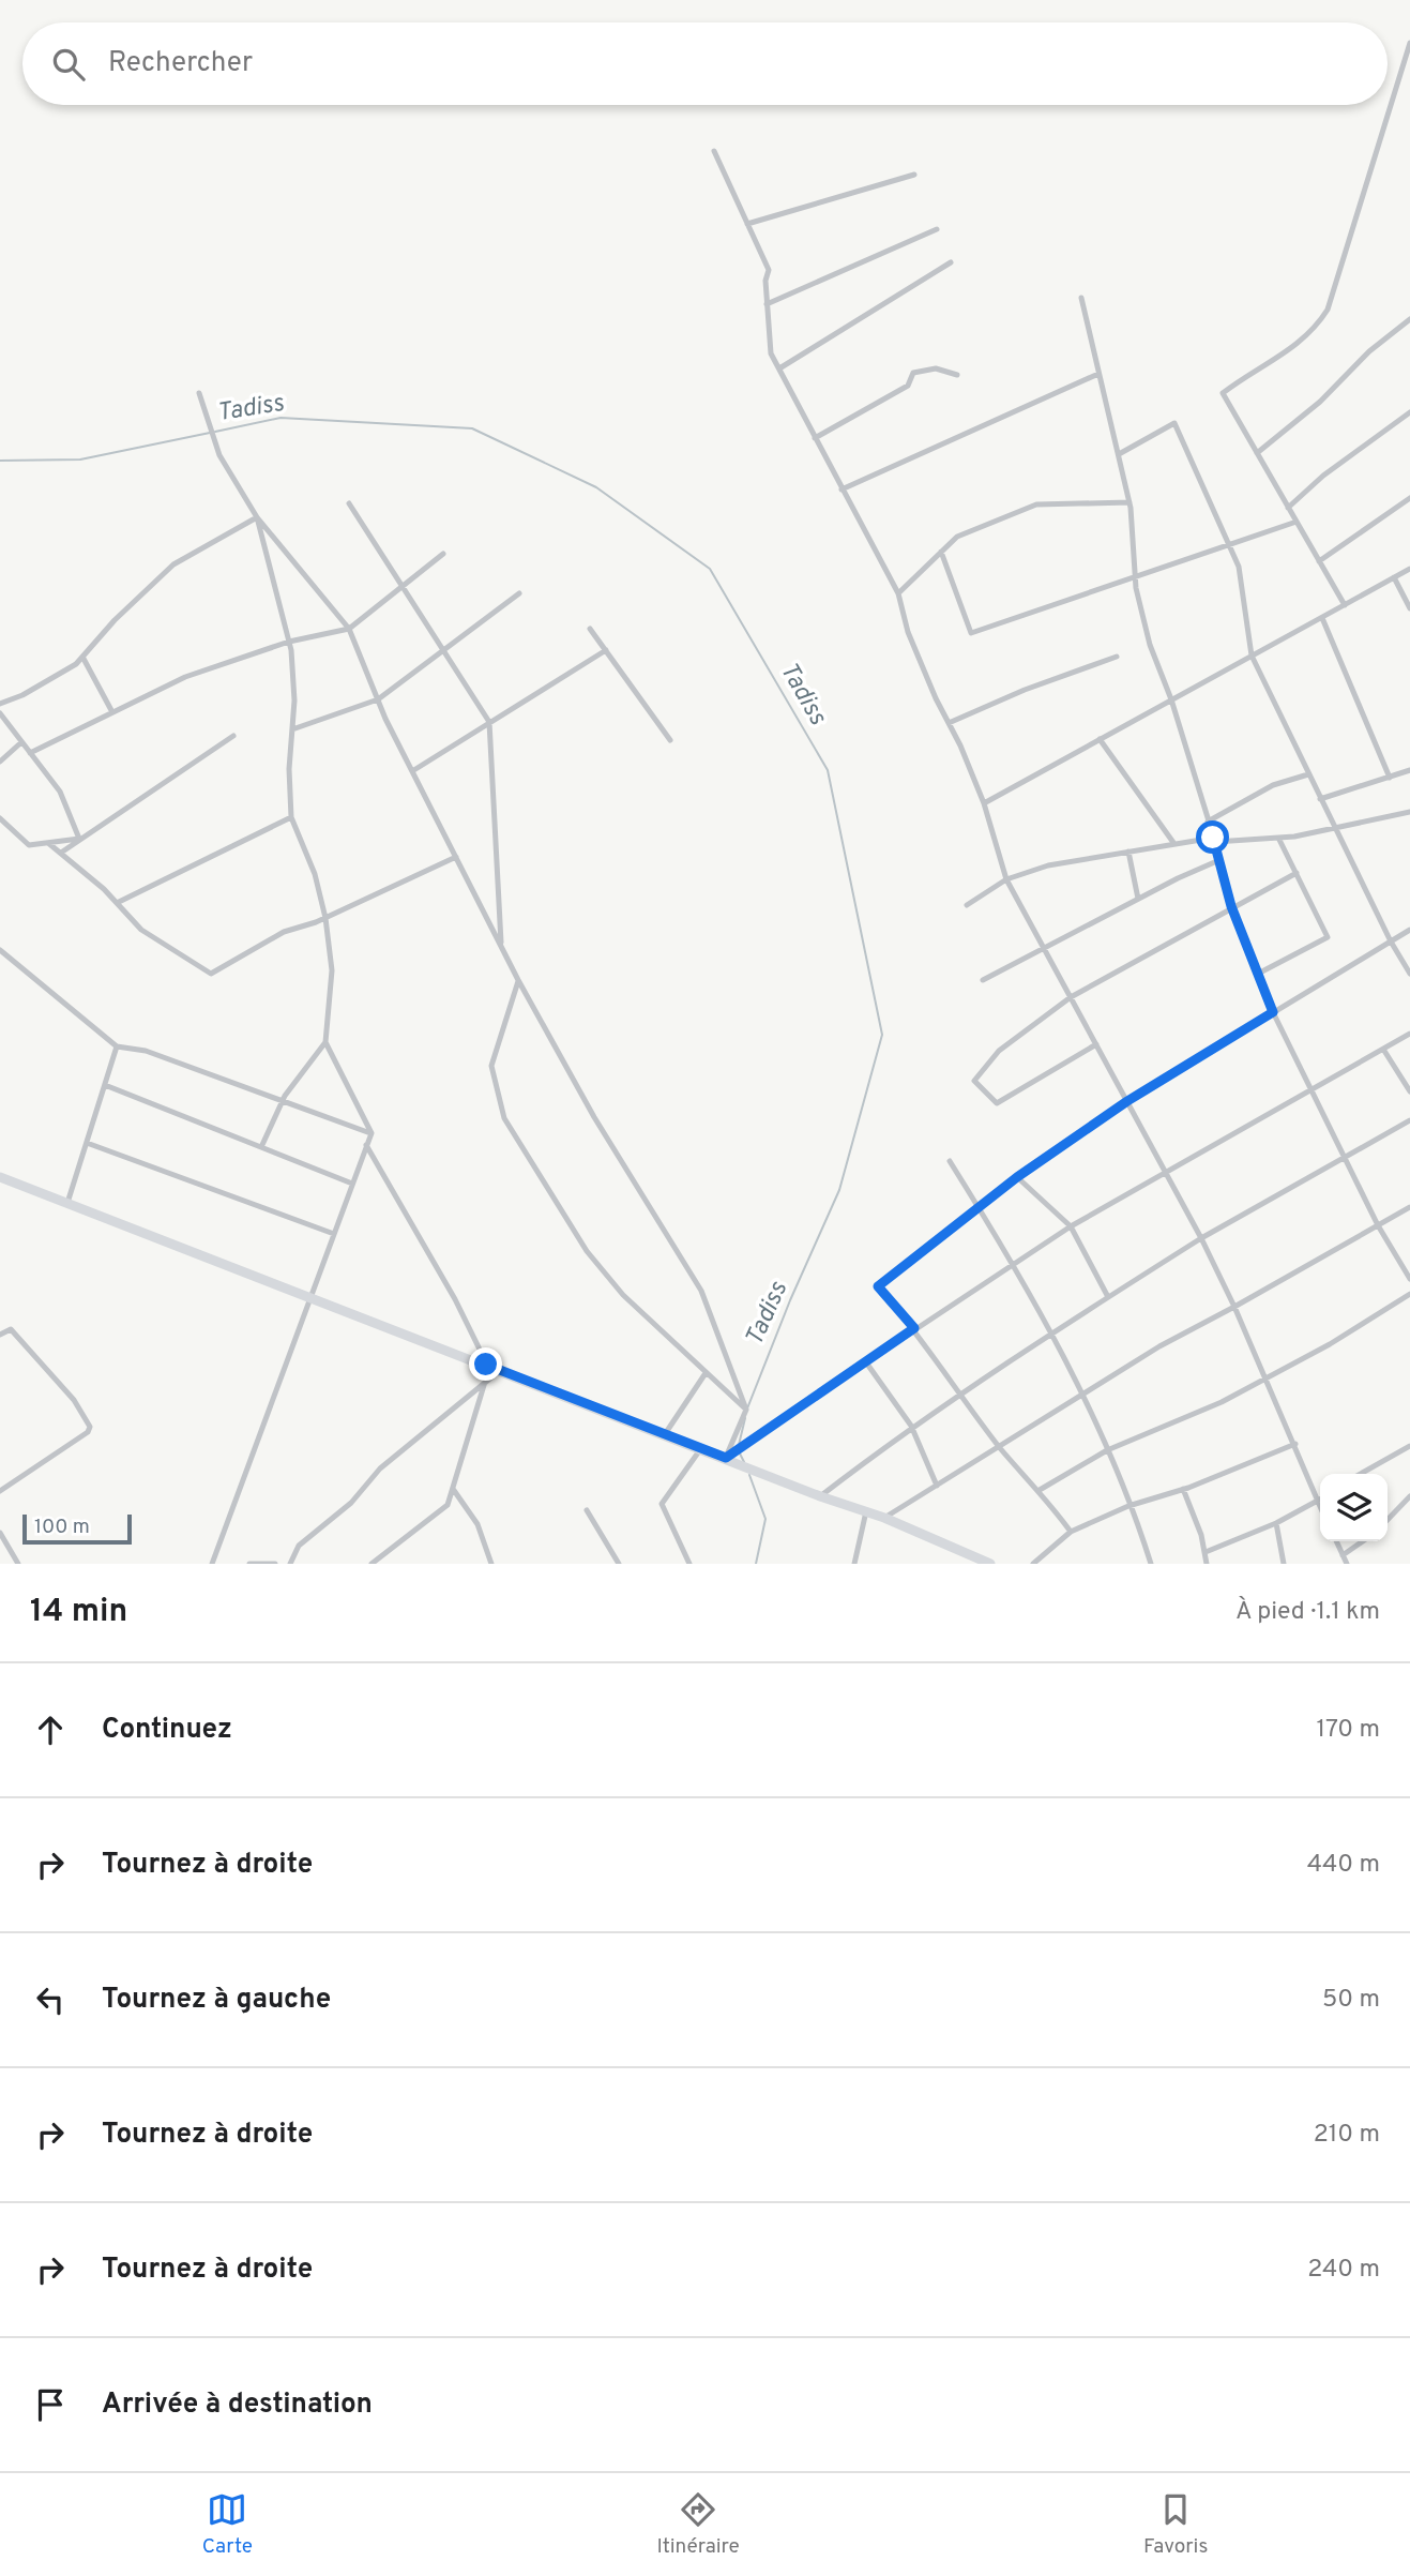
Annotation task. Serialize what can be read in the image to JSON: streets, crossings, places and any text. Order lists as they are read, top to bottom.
{
  "water": ["Tadiss"],
  "scale_bar": "100 m",
  "page": {
    "search": "Rechercher",
    "scale": "100 m",
    "heading": ["14 min", "À pied · 1.1 km"],
    "list": [
      ["Continuez", "170 m"],
      ["Tournez à droite", "440 m"],
      ["Tournez à gauche", "50 m"],
      ["Tournez à droite", "210 m"],
      ["Tournez à droite", "240 m"],
      "Arrivée à destination"
    ],
    "nav": ["Carte", "Itinéraire", "Favoris"]
  }
}
